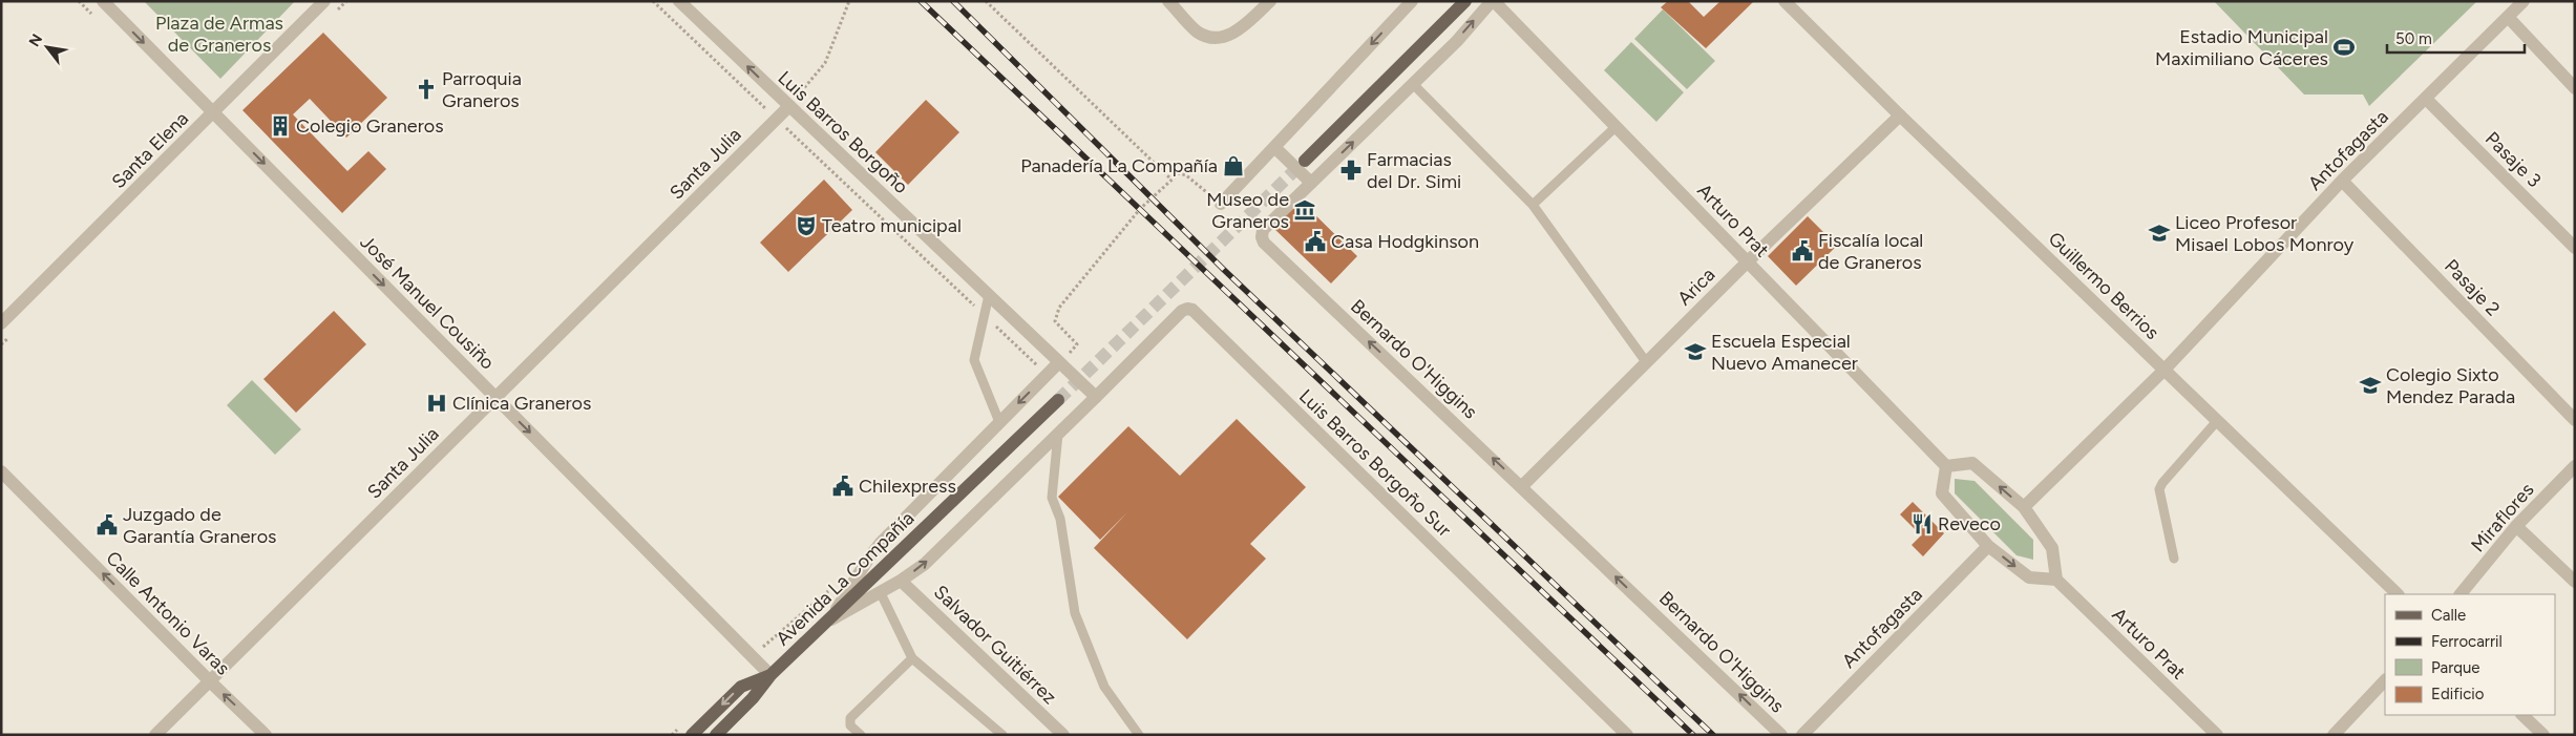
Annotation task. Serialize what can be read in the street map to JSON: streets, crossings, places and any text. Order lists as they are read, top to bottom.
{
  "streets": {
    "main road": ["Avenida La Compañía"],
    "street": [
      "Luis Barros Borgoño",
      "Santa Elena",
      "Antofagasta",
      "Pasaje 3",
      "Santa Julia",
      "Arturo Prat",
      "Guillermo Berrios",
      "Arica",
      "Pasaje 2",
      "José Manuel Cousiño",
      "Bernardo O'Higgins",
      "Luis Barros Borgoño Sur",
      "Miraflores",
      "Calle Antonio Varas",
      "Salvador Guitiérrez"
    ]
  },
  "crossings": [
    ["Luis Barros Borgoño", "Santa Julia"],
    ["Luis Barros Borgoño", "Luis Barros Borgoño Sur"],
    ["Santa Elena", "José Manuel Cousiño"],
    ["Antofagasta", "Pasaje 3"],
    ["Antofagasta", "Guillermo Berrios"],
    ["Antofagasta", "Pasaje 2"],
    ["Santa Julia", "José Manuel Cousiño"],
    ["Santa Julia", "Calle Antonio Varas"],
    ["Arturo Prat", "Arica"],
    ["Arturo Prat", "Bernardo O'Higgins"],
    ["Guillermo Berrios", "Arica"],
    ["Arica", "Bernardo O'Higgins"],
    ["José Manuel Cousiño", "Avenida La Compañía"]
  ],
  "one_way": ["José Manuel Cousiño", "Calle Antonio Varas"],
  "parks": ["Plaza de Armas de Graneros"],
  "places": {
    "sports": ["Estadio Municipal Maximiliano Cáceres"],
    "church": ["Parroquia Graneros"],
    "building": ["Colegio Graneros"],
    "shop": ["Panadería La Compañía"],
    "pharmacy": ["Farmacias del Dr. Simi"],
    "museum": ["Museo de Graneros"],
    "theatre": ["Teatro municipal"],
    "school or university": ["Liceo Profesor Misael Lobos Monroy", "Escuela Especial Nuevo Amanecer", "Colegio Sixto Mendez Parada"],
    "public building": [
      "Casa Hodgkinson",
      "Fiscalía local de Graneros",
      "Chilexpress",
      "Juzgado de Garantía Graneros"
    ],
    "hospital": ["Clínica Graneros"],
    "restaurant": ["Reveco"]
  },
  "legend": [
    "Calle",
    "Ferrocarril",
    "Parque",
    "Edificio"
  ],
  "scale_bar": "50 m",
  "north": "top left"
}
